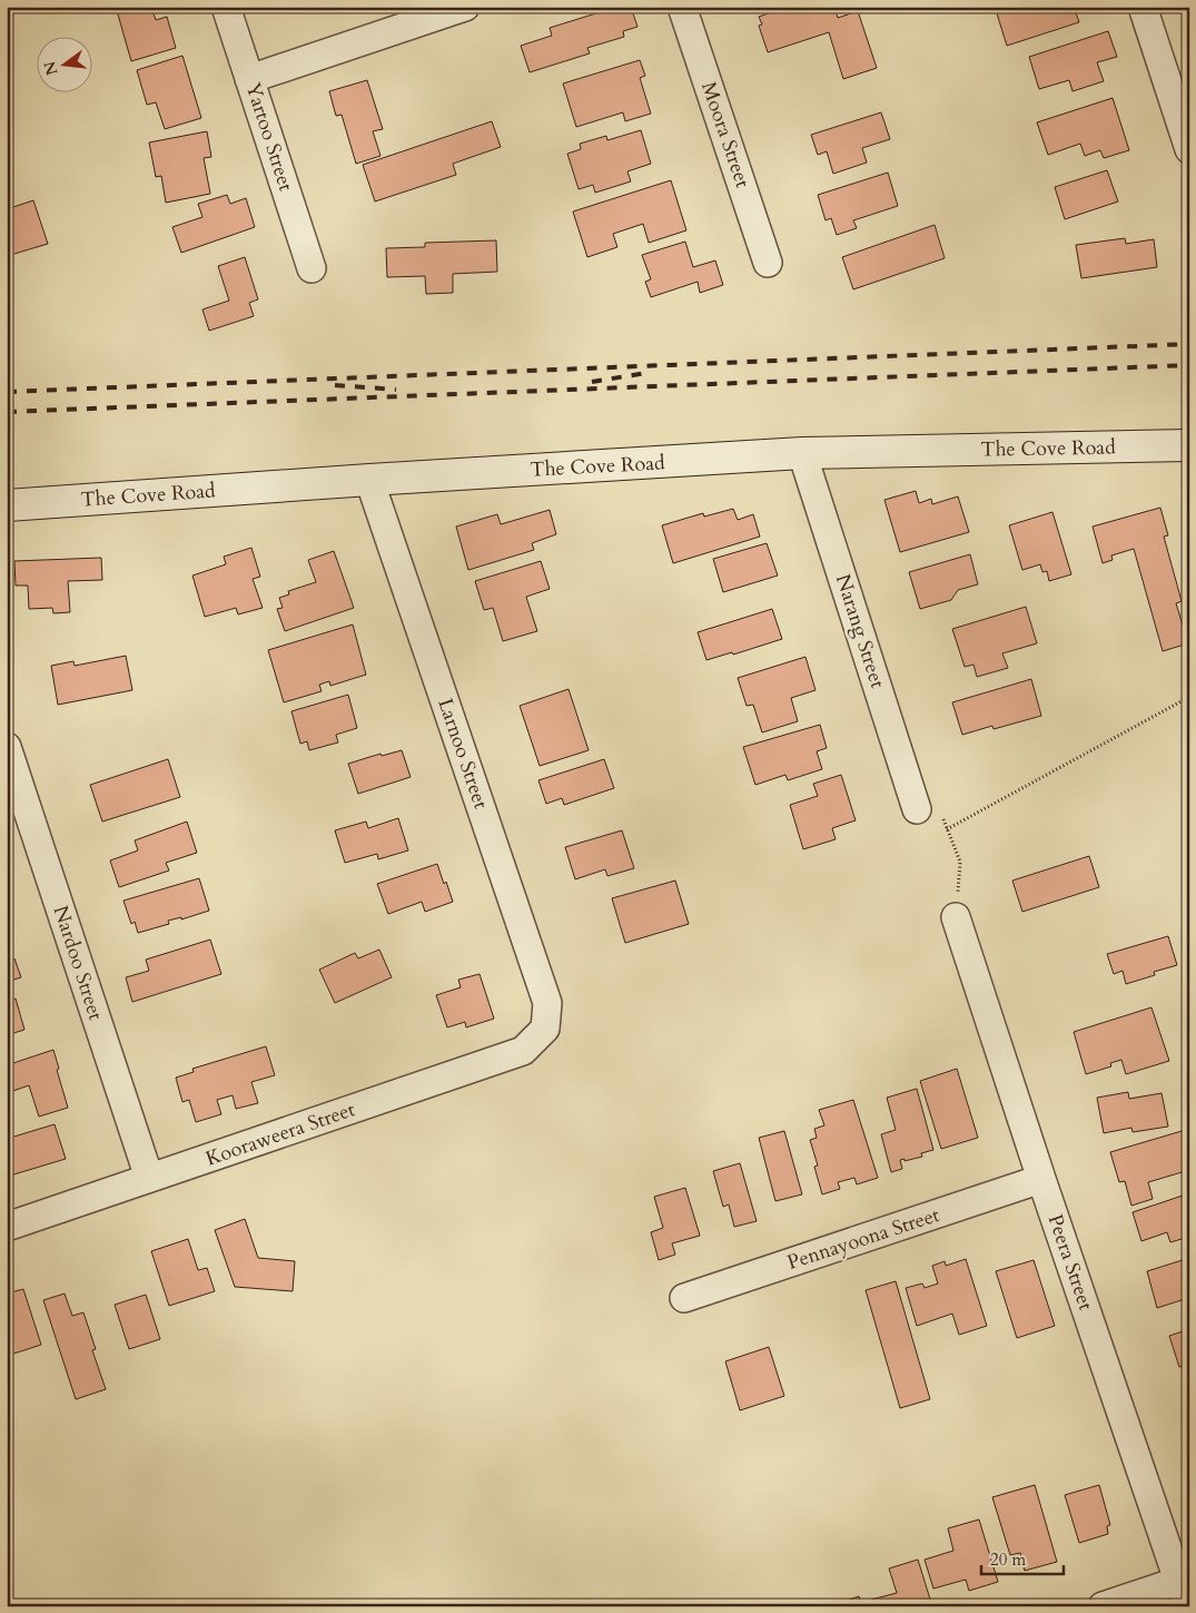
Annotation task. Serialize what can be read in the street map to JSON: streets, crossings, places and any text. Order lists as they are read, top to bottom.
{
  "streets": {
    "street": [
      "Moora Street",
      "Yartoo Street",
      "The Cove Road",
      "Narang Street",
      "Larnoo Street",
      "Nardoo Street",
      "Kooraweera Street",
      "Pennayoona Street",
      "Peera Street"
    ]
  },
  "crossings": [
    ["The Cove Road", "Narang Street"],
    ["The Cove Road", "Larnoo Street"],
    ["Larnoo Street", "Kooraweera Street"],
    ["Nardoo Street", "Kooraweera Street"],
    ["Pennayoona Street", "Peera Street"]
  ],
  "scale_bar": "20 m",
  "north": "left"
}
